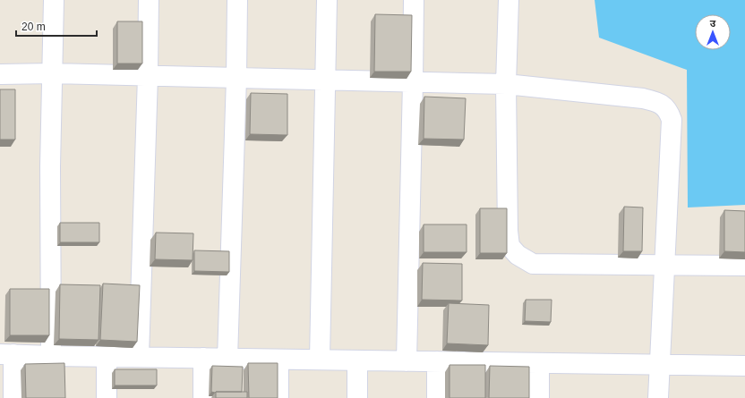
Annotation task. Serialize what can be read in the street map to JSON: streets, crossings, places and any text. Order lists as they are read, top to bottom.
{
  "scale_bar": "20 m",
  "north": "top"
}
